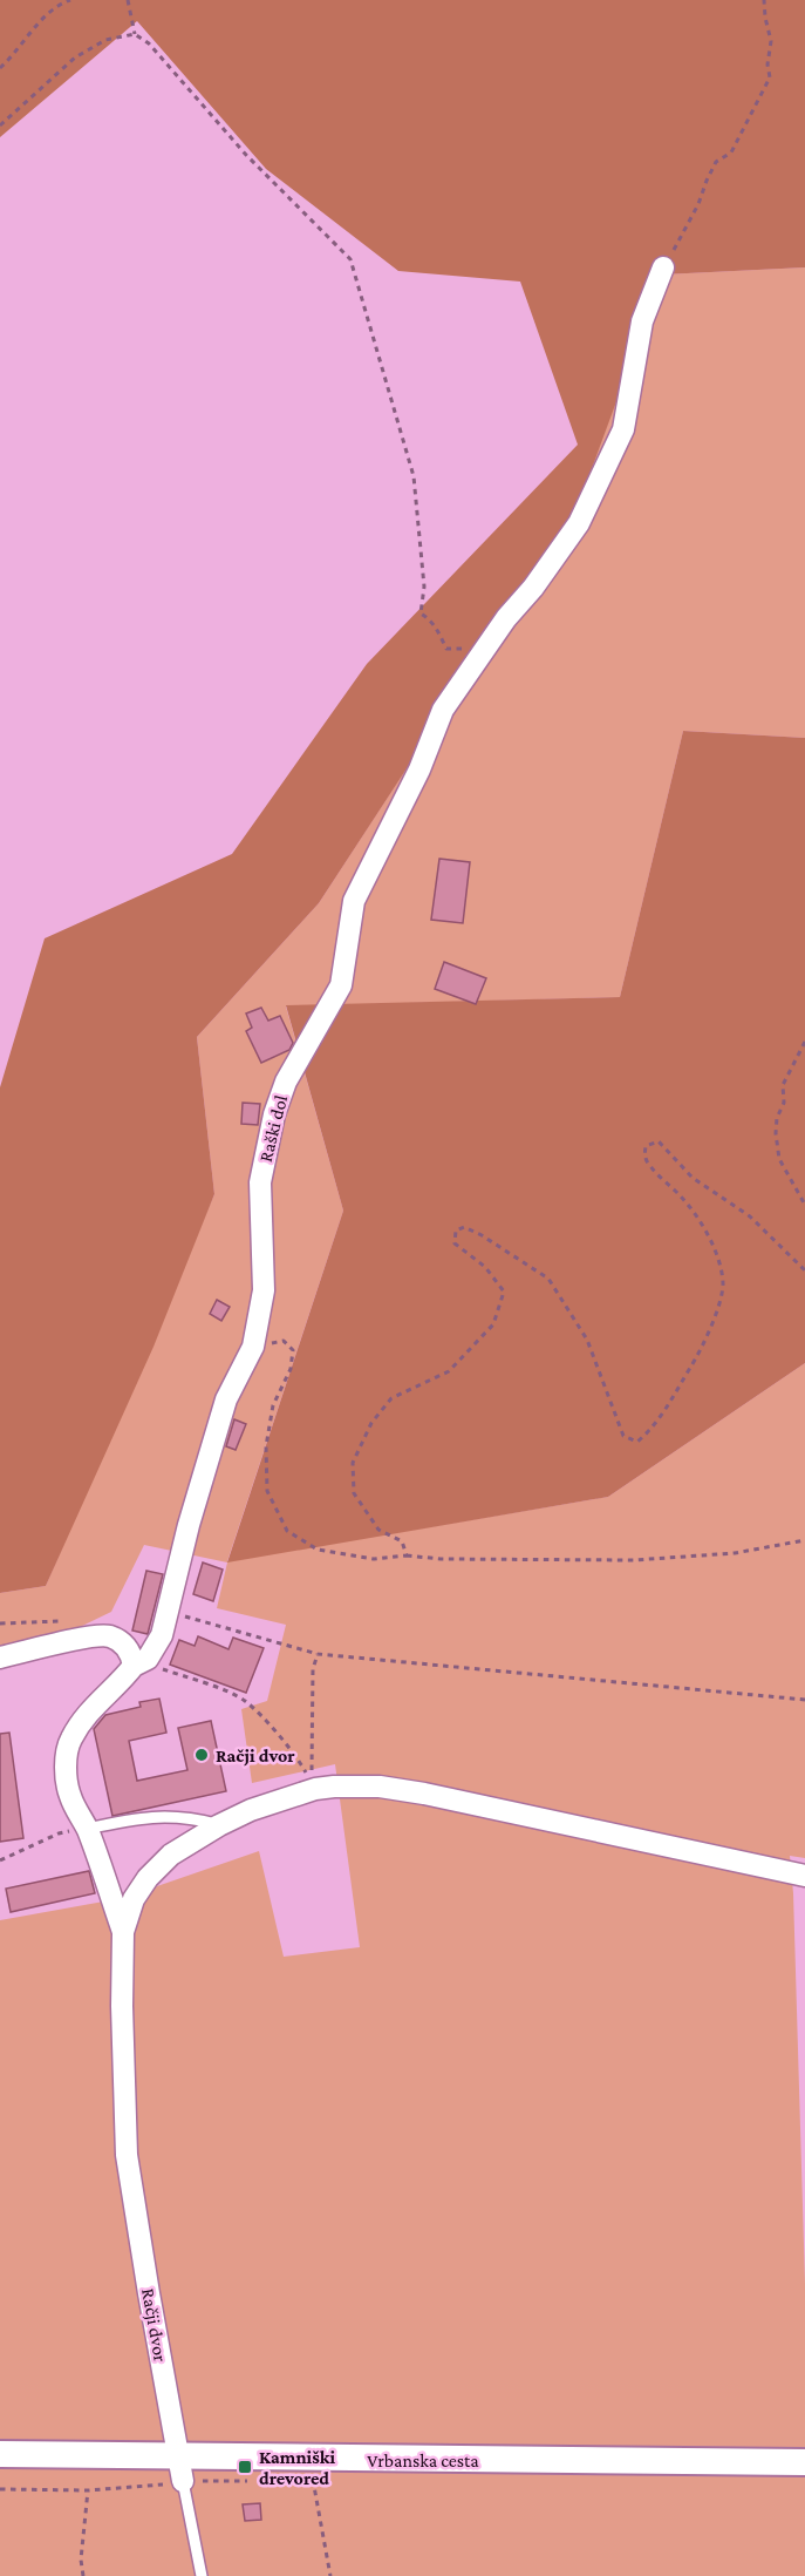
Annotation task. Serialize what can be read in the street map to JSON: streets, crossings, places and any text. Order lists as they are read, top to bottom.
{
  "streets": {
    "street": ["Raški dol", "Račji dvor", "Vrbanska cesta"]
  },
  "crossings": [
    ["Raški dol", "Račji dvor"],
    ["Račji dvor", "Vrbanska cesta"]
  ],
  "places": {
    "other": ["Račji dvor"],
    "transit": ["Kamniški drevored"]
  }
}
